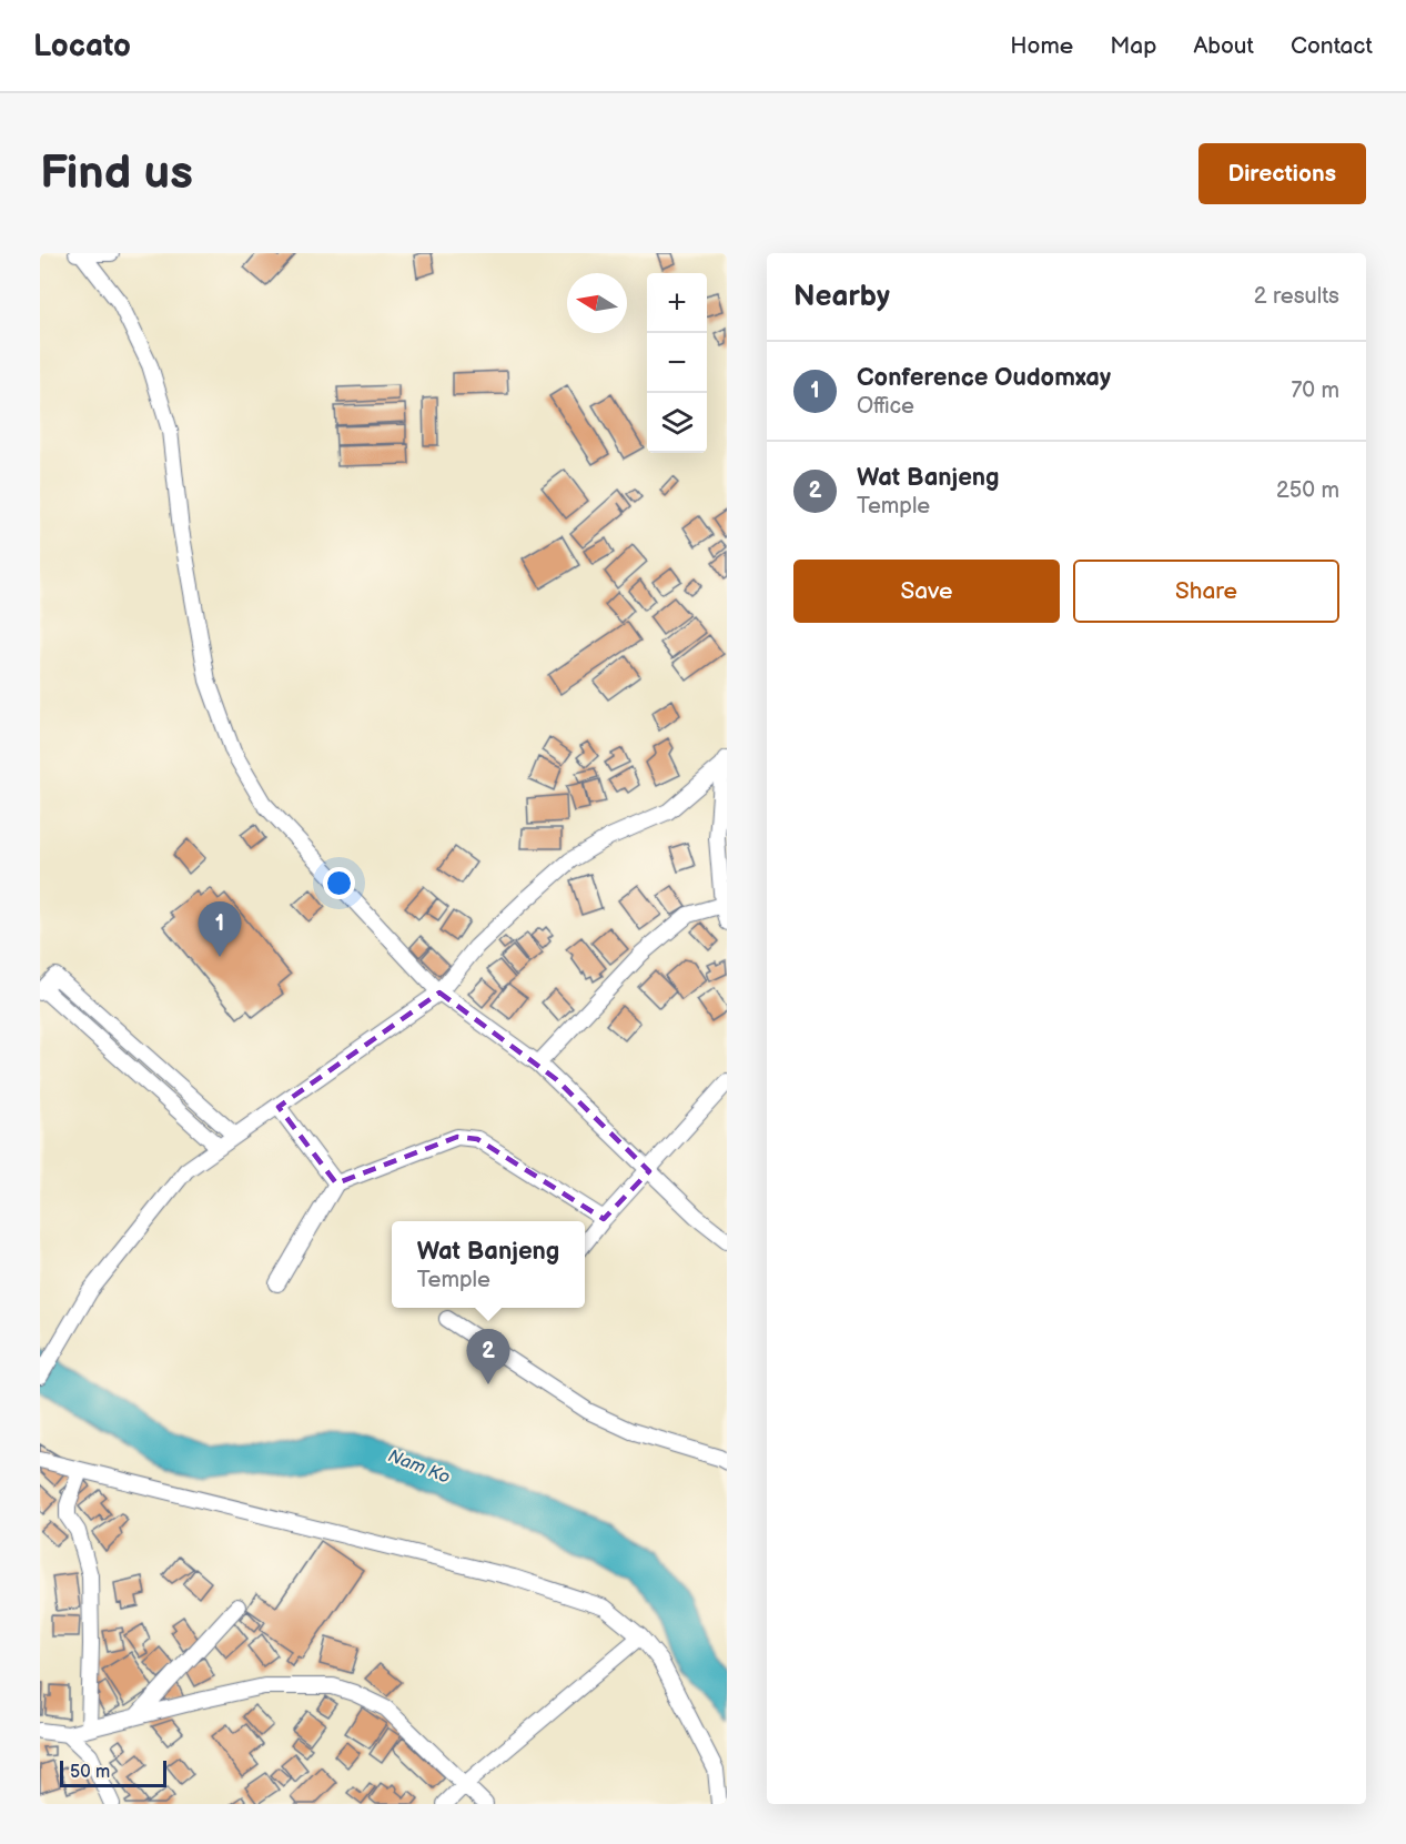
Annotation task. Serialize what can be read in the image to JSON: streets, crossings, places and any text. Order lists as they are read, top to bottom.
{
  "water": ["Nam Ko"],
  "scale_bar": "50 m",
  "north": "left",
  "page": {
    "header": "Locato",
    "nav": [
      "Home",
      "Map",
      "About",
      "Contact"
    ],
    "buttons": [
      "Directions",
      ["Save", "Share"]
    ],
    "title": "Find us",
    "heading": ["Nearby", "2 results"],
    "map_buttons": ["+", "−"],
    "list": [
      {
        "mark": "1",
        "name": "Conference Oudomxay",
        "note": "Office",
        "value": "70 m"
      },
      {
        "mark": "2",
        "name": "Wat Banjeng",
        "note": "Temple",
        "value": "250 m"
      }
    ],
    "pins": ["1", "2"],
    "popup": ["Wat Banjeng", "Temple"],
    "scale": "50 m"
  }
}
